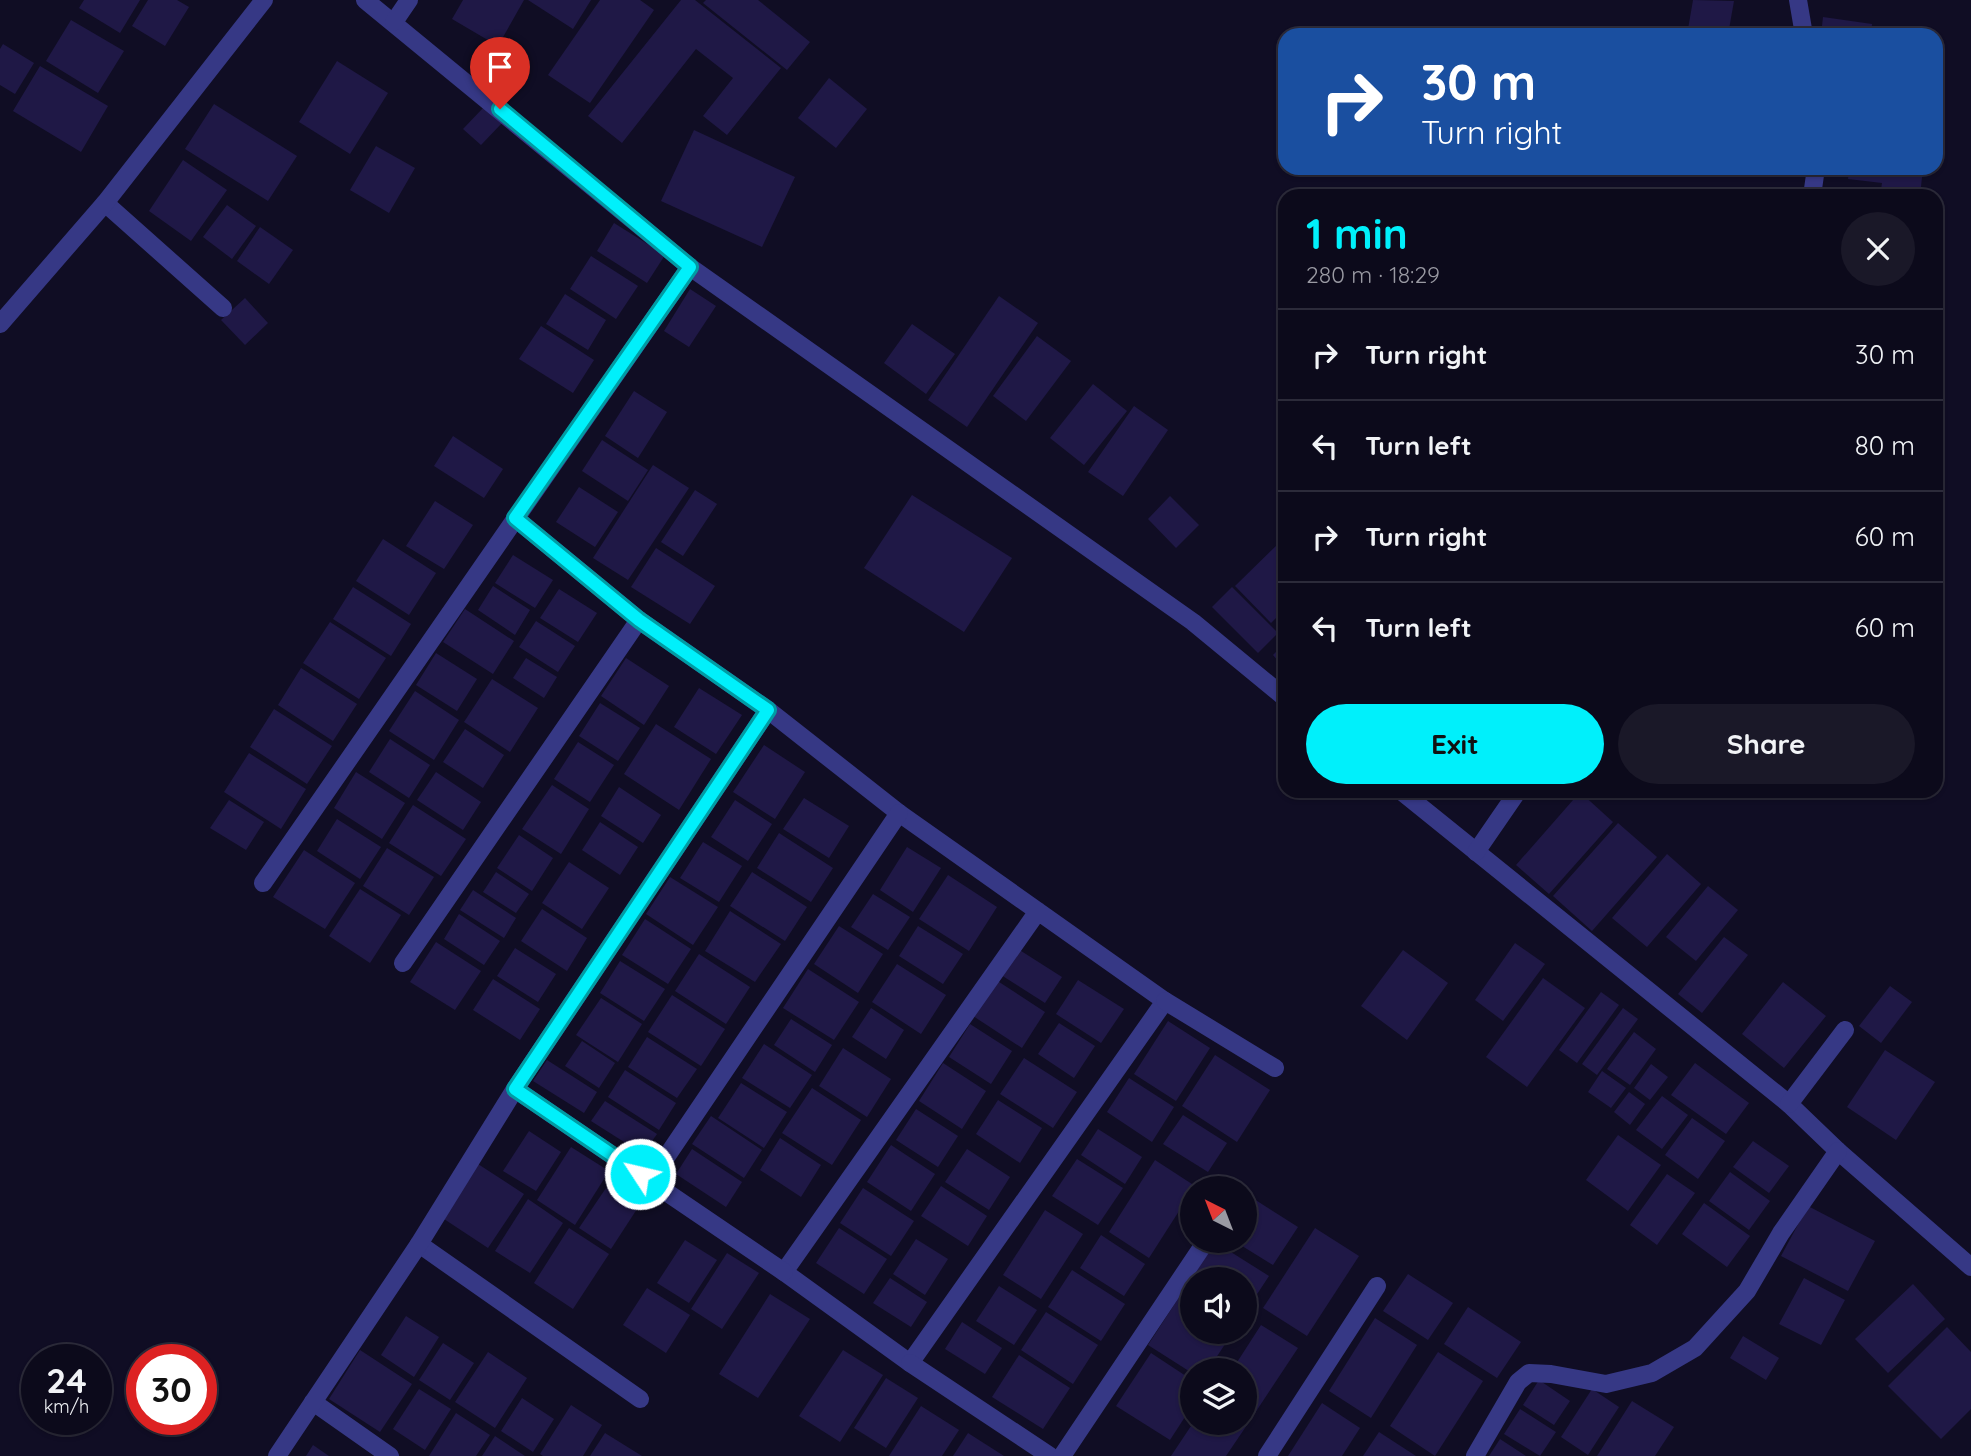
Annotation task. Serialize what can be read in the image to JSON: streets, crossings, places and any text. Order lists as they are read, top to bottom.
{
  "north": "top left",
  "page": {
    "turn": ["30 m", "Turn right"],
    "heading": ["1 min", "280 m · 18:29"],
    "list": [
      {
        "name": "Turn right",
        "value": "30 m"
      },
      {
        "name": "Turn left",
        "value": "80 m"
      },
      {
        "name": "Turn right",
        "value": "60 m"
      },
      {
        "name": "Turn left",
        "value": "60 m"
      }
    ],
    "buttons": ["Exit", "Share"],
    "speed": "24 km/h",
    "limit": "30"
  }
}
